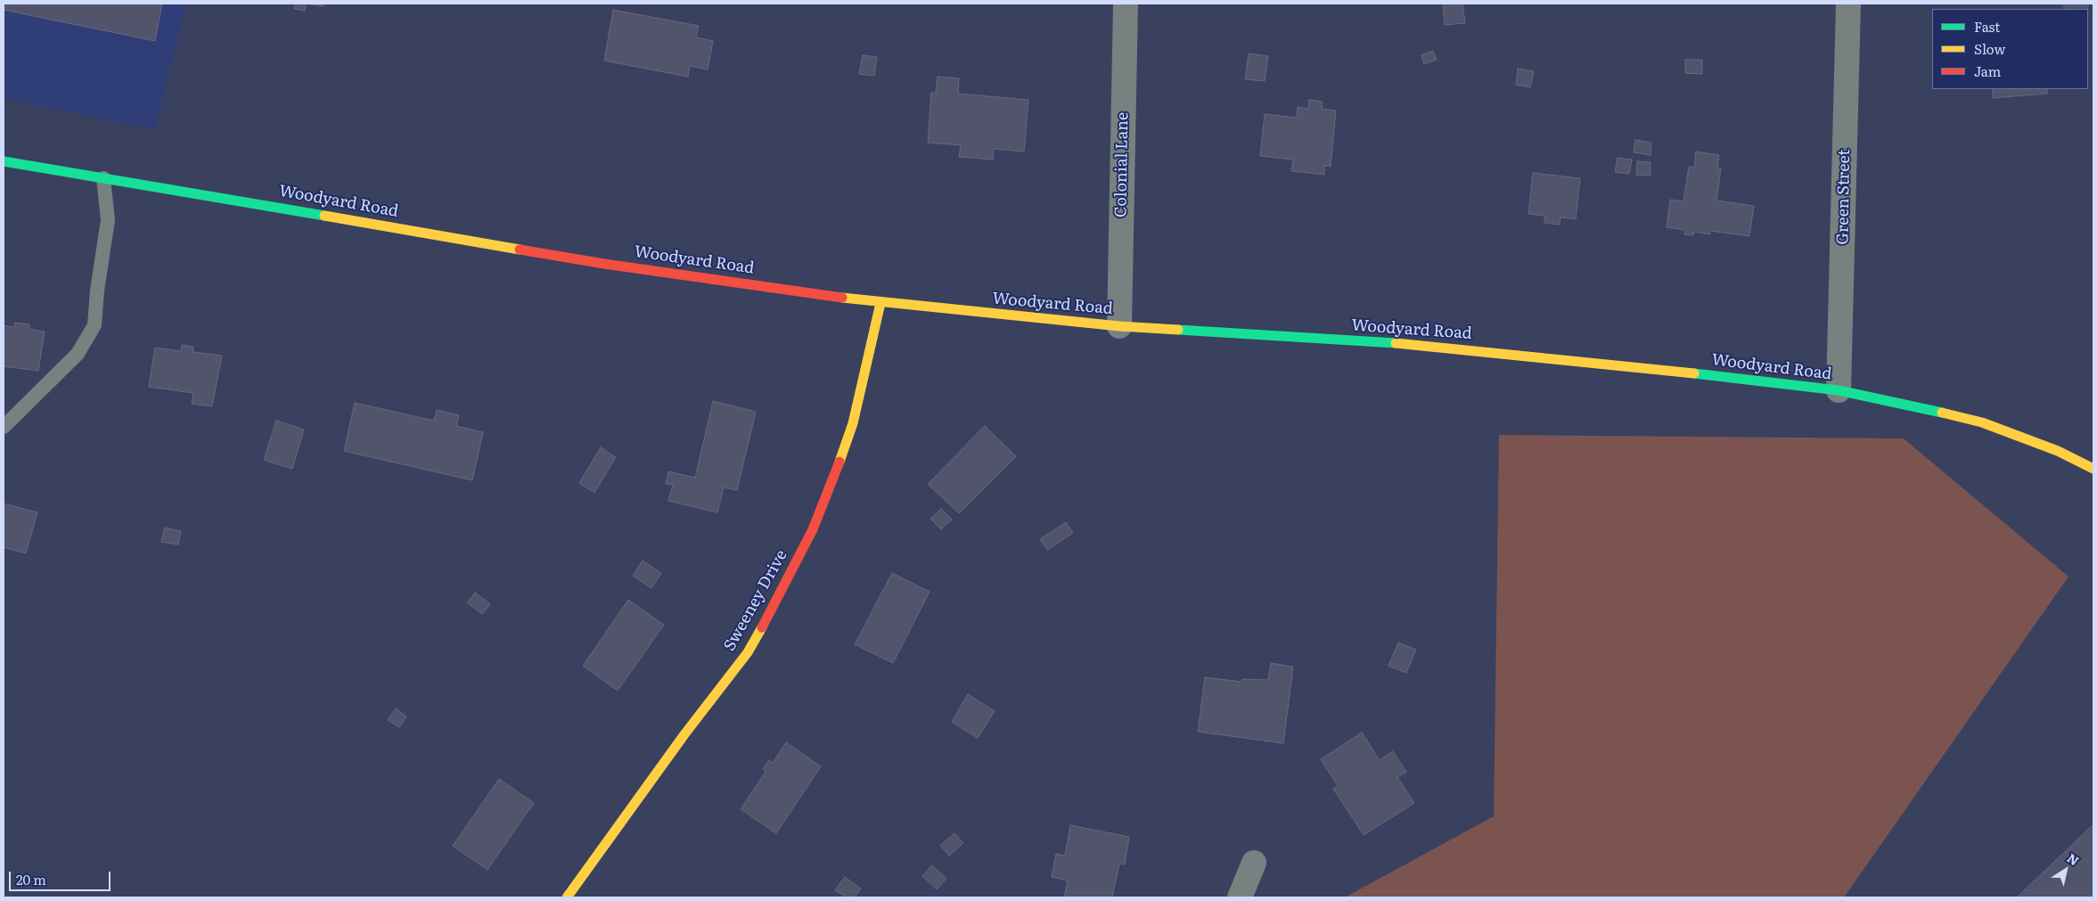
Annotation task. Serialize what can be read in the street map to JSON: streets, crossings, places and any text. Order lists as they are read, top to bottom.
{
  "streets": {
    "main road": ["Woodyard Road", "Sweeney Drive"],
    "street": ["Colonial Lane", "Green Street"]
  },
  "crossings": [
    ["Colonial Lane", "Woodyard Road"],
    ["Green Street", "Woodyard Road"],
    ["Woodyard Road", "Sweeney Drive"]
  ],
  "legend": ["Fast", "Slow", "Jam"],
  "scale_bar": "20 m",
  "north": "top right"
}
